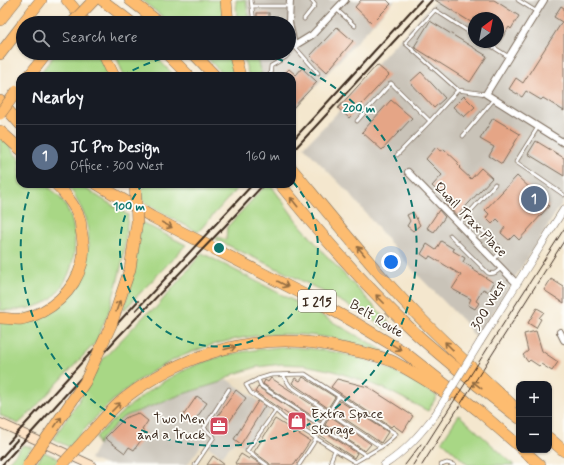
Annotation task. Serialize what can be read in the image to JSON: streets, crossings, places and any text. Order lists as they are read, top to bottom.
{
  "streets": {
    "highway": ["I 215", "Belt Route"],
    "street": ["Quail Trax Place", "300 West"]
  },
  "crossings": [
    ["Quail Trax Place", "300 West"]
  ],
  "places": {
    "shop": ["Extra Space Storage"],
    "office": ["Two Men and a Truck"]
  },
  "north": "top right",
  "page": {
    "search": "Search here",
    "heading": "Nearby",
    "list": [
      {
        "mark": "1",
        "name": "JC Pro Design",
        "note": "Office · 300 West",
        "value": "160 m"
      }
    ],
    "pins": "1",
    "map_buttons": ["+", "−"]
  },
  "rings": ["200 m", "100 m"]
}
